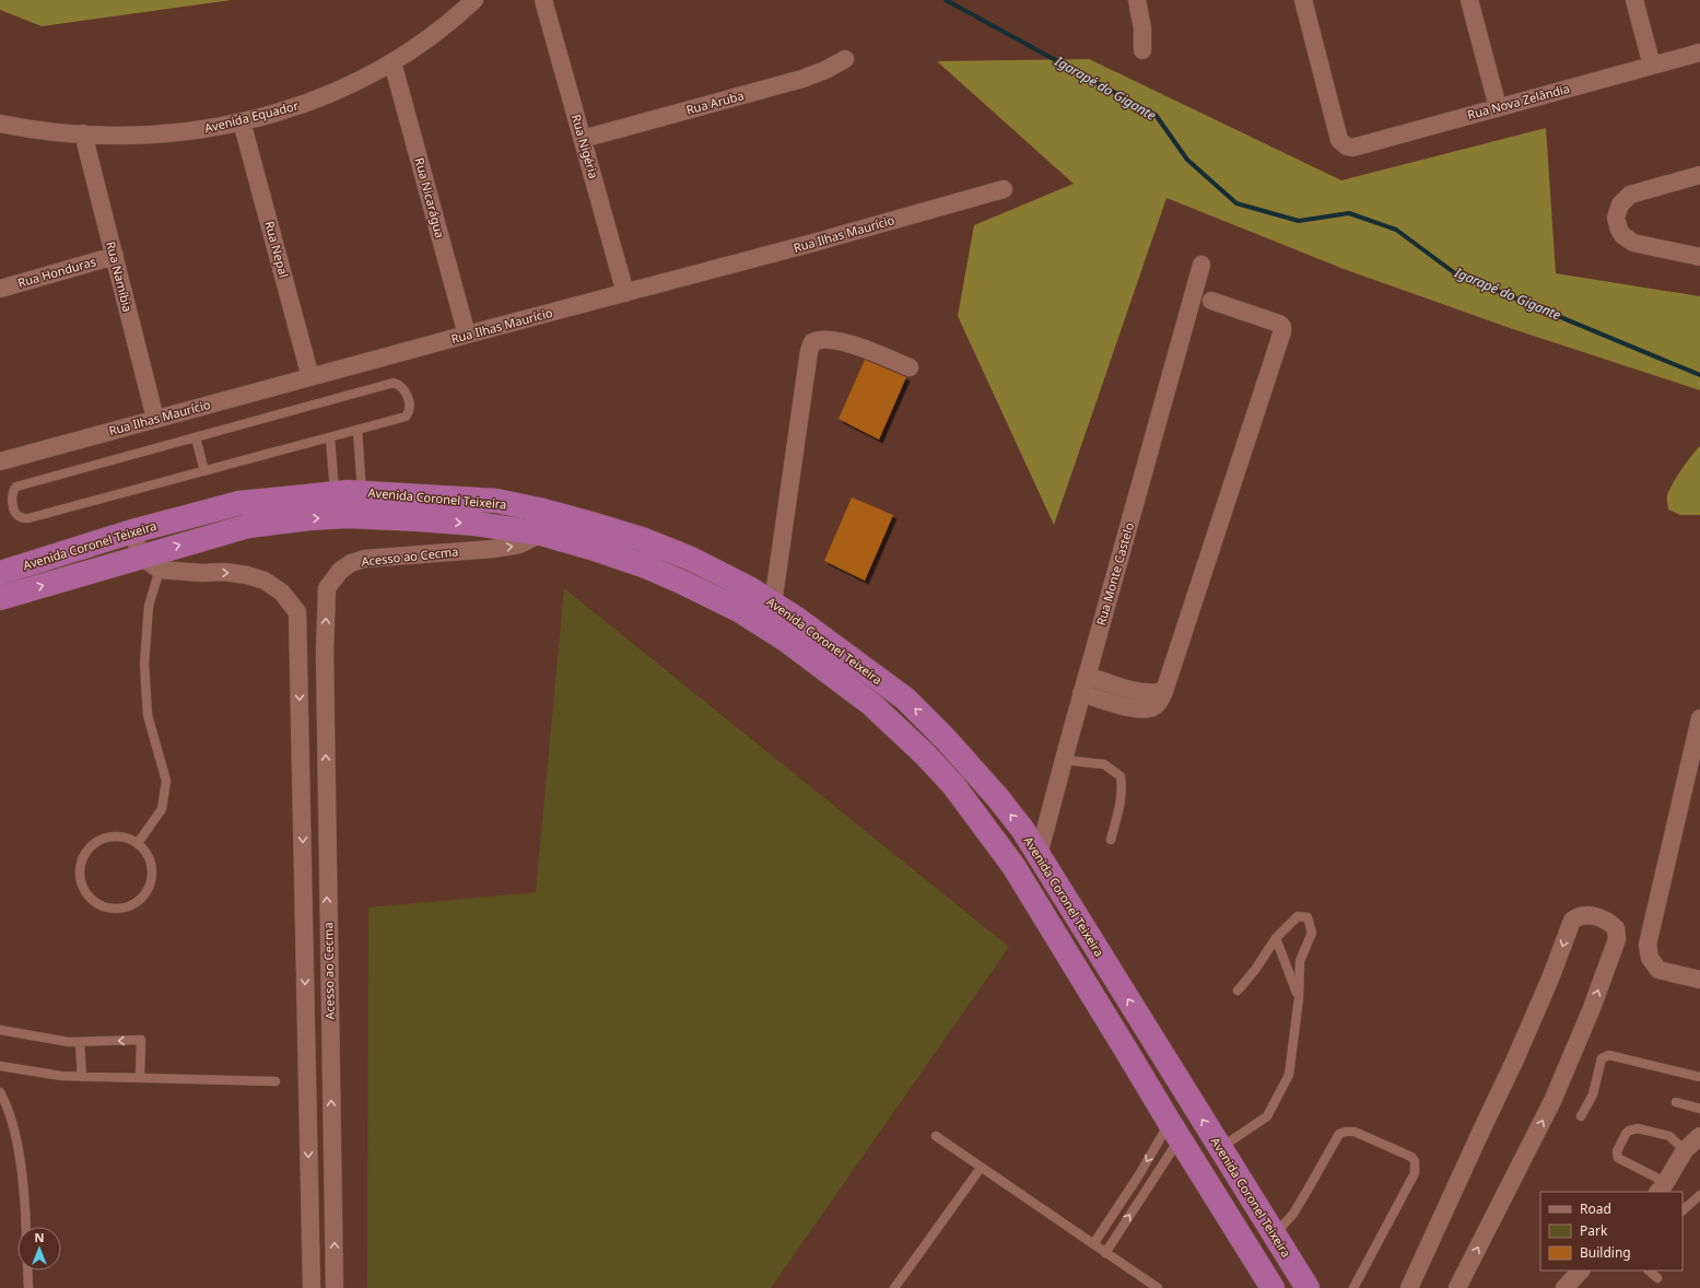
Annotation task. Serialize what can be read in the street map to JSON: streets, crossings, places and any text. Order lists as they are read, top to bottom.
{
  "streets": {
    "highway": ["Avenida Coronel Teixeira"],
    "street": [
      "Rua Nova Zelândia",
      "Rua Aruba",
      "Avenida Equador",
      "Rua Nigéria",
      "Rua Nicarágua",
      "Rua Ilhas Maurício",
      "Rua Nepal",
      "Rua Honduras",
      "Rua Namíbia",
      "Acesso ao Cecma",
      "Rua Monte Castelo"
    ]
  },
  "crossings": [
    ["Rua Aruba", "Rua Nigéria"],
    ["Avenida Equador", "Rua Nicarágua"],
    ["Avenida Equador", "Rua Nepal"],
    ["Avenida Equador", "Rua Namíbia"],
    ["Rua Nigéria", "Rua Ilhas Maurício"],
    ["Rua Nicarágua", "Rua Ilhas Maurício"],
    ["Rua Ilhas Maurício", "Rua Nepal"],
    ["Rua Ilhas Maurício", "Rua Namíbia"],
    ["Rua Honduras", "Rua Namíbia"],
    ["Avenida Coronel Teixeira", "Acesso ao Cecma"],
    ["Avenida Coronel Teixeira", "Rua Monte Castelo"]
  ],
  "water": ["Igarapé do Gigante"],
  "legend": ["Road", "Park", "Building"],
  "north": "top"
}
